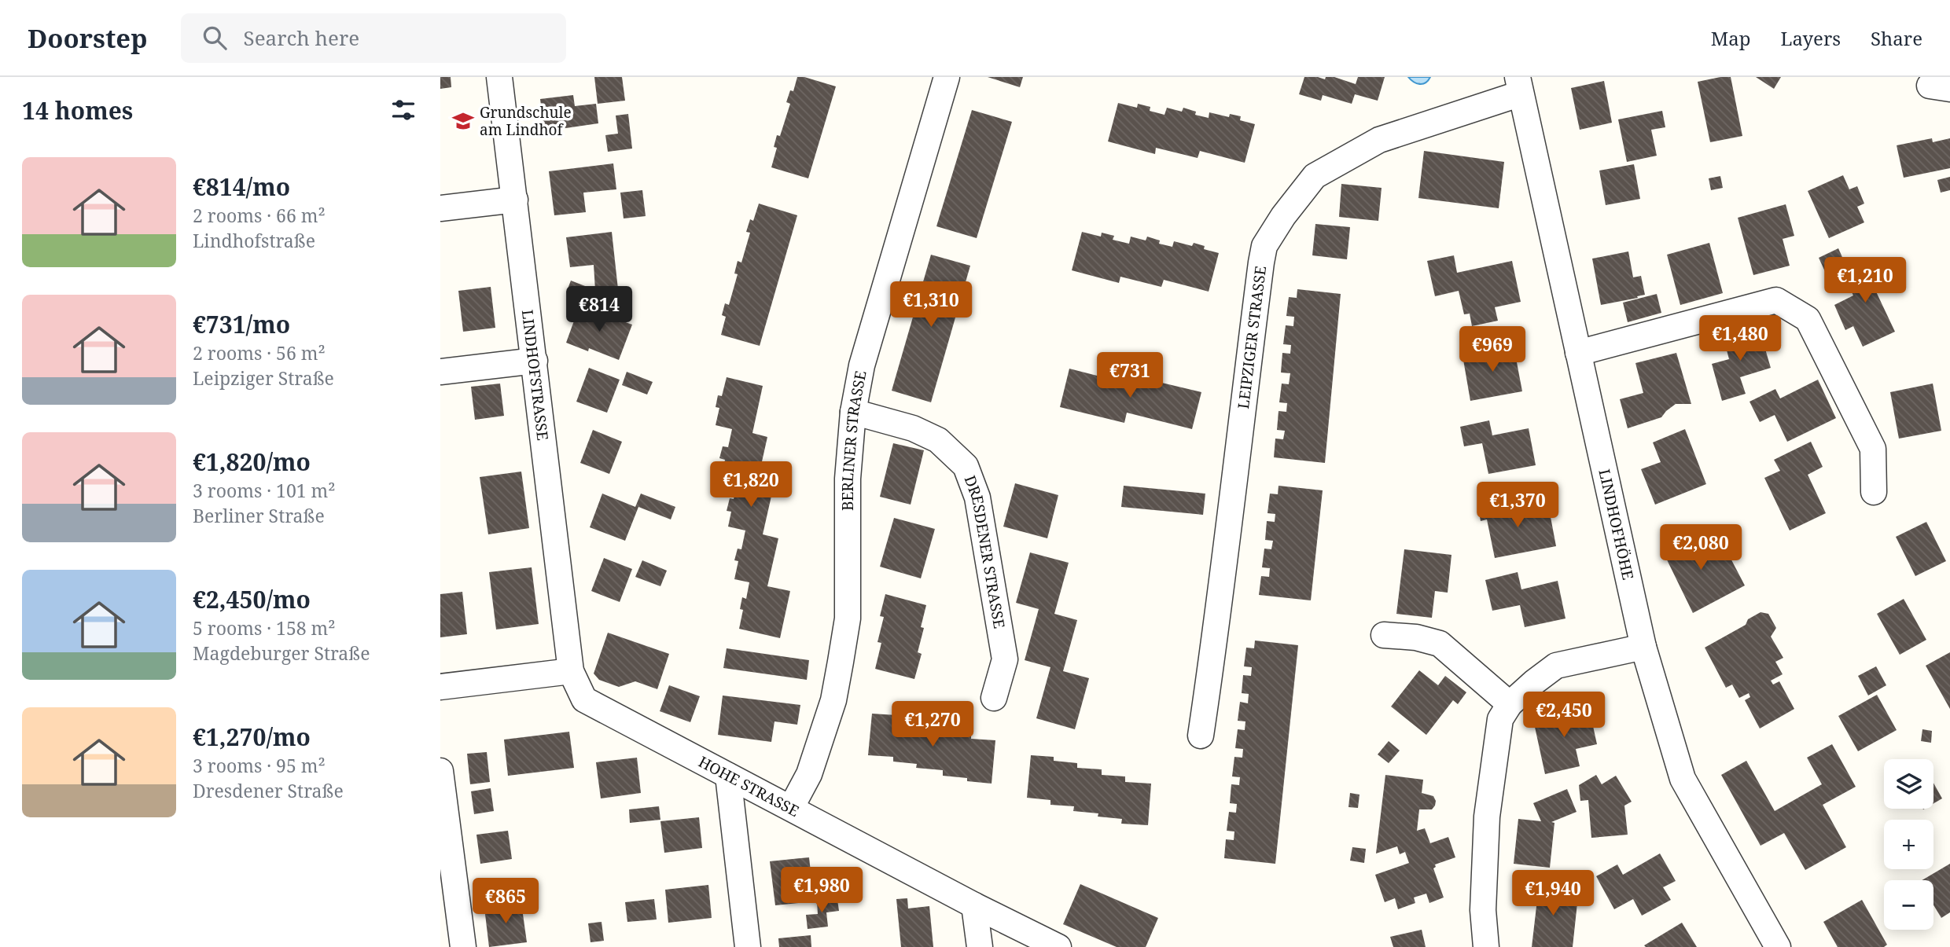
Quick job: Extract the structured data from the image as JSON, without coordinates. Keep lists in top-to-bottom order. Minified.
{"streets":{"street":["LEIPZIGER STRASSE","LINDHOFSTRASSE","BERLINER STRASSE","LINDHOFHÖHE","DRESDENER STRASSE","HOHE STRASSE"]},"crossings":[["LEIPZIGER STRASSE","LINDHOFHÖHE"],["LINDHOFSTRASSE","HOHE STRASSE"],["BERLINER STRASSE","DRESDENER STRASSE"],["BERLINER STRASSE","HOHE STRASSE"]],"places":{"school or university":["Grundschule am Lindhof"]},"page":{"header":"Doorstep","search":"Search here","nav":["Map","Layers","Share"],"heading":"14 homes","list":[{"name":"€814/mo","note":"2 rooms · 66 m² · Lindhofstraße"},{"name":"€731/mo","note":"2 rooms · 56 m² · Leipziger Straße"},{"name":"€1,820/mo","note":"3 rooms · 101 m² · Berliner Straße"},{"name":"€2,450/mo","note":"5 rooms · 158 m² · Magdeburger Straße"},{"name":"€1,270/mo","note":"3 rooms · 95 m² · Dresdener Straße"}],"price":["€1,210","€1,310","€814","€1,480","€969","€731","€1,820","€1,370","€2,080","€2,450","€1,270","€1,980","€1,940","€865"],"map_buttons":["+","−"]}}
